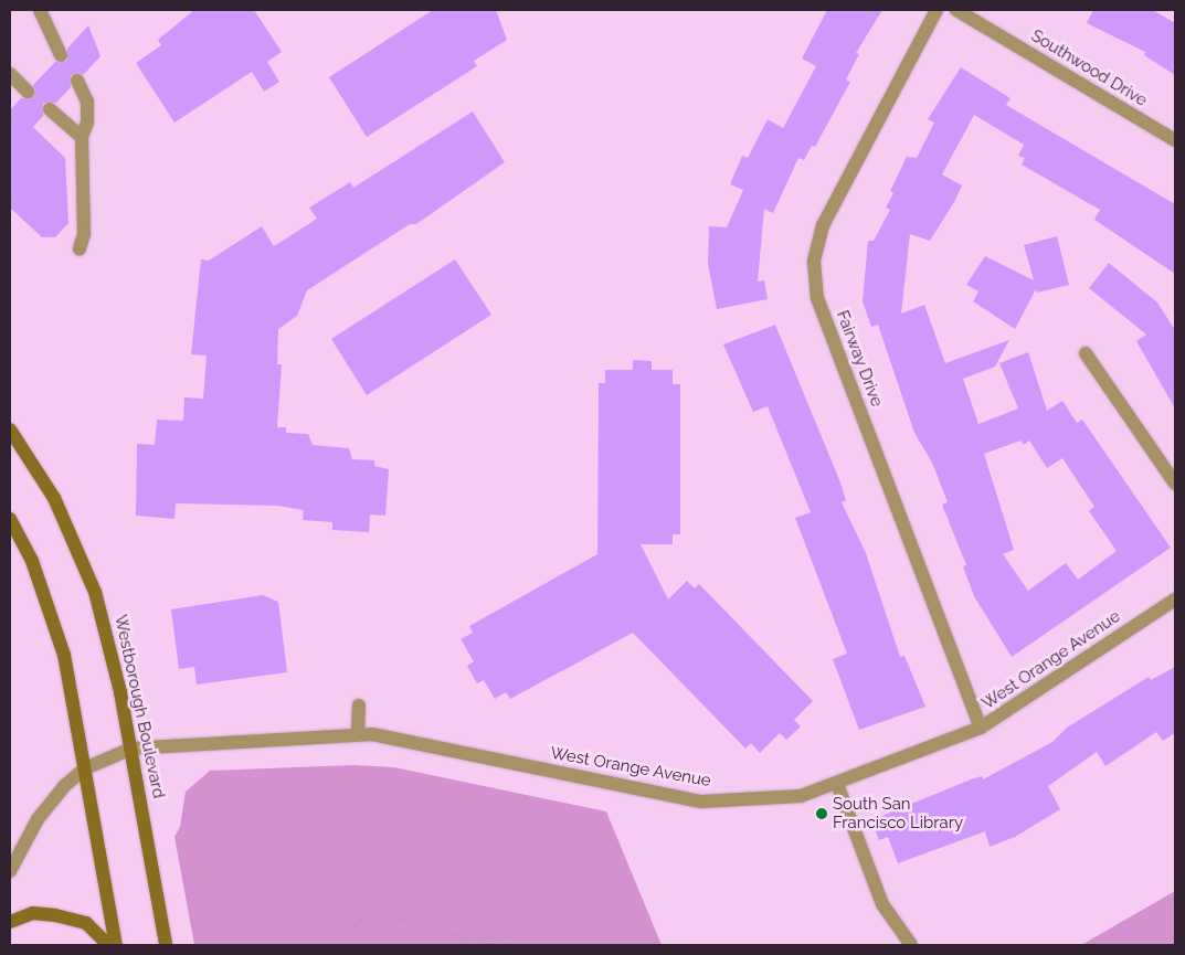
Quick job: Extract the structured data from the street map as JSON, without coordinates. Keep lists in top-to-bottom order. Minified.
{"streets":{"main road":["Westborough Boulevard"],"street":["Southwood Drive","Fairway Drive","West Orange Avenue"]},"crossings":[["Fairway Drive","West Orange Avenue"],["West Orange Avenue","Westborough Boulevard"]],"places":["South San Francisco Library"]}
